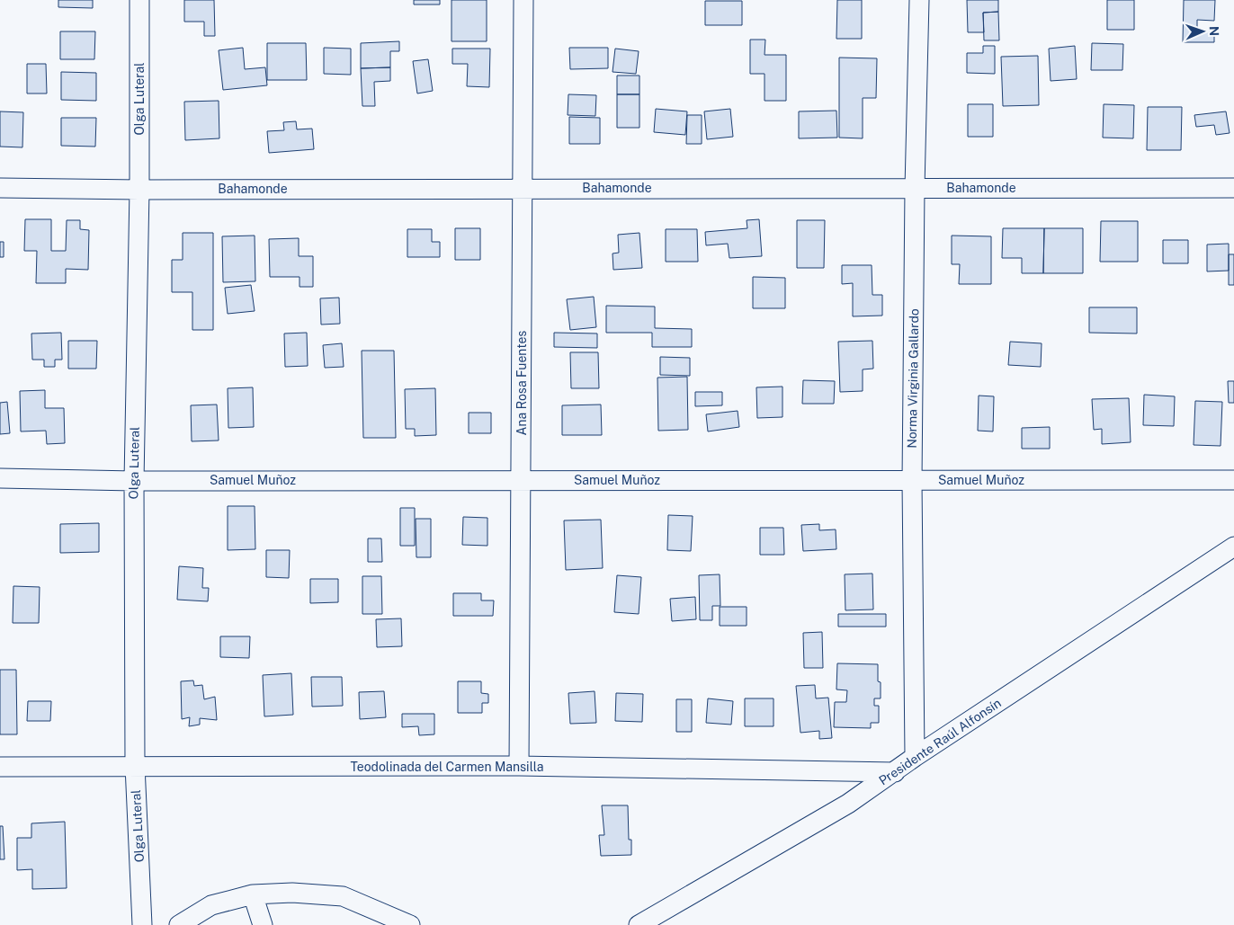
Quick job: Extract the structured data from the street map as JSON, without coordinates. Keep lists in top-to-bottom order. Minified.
{"streets":{"street":["Olga Luteral","Bahamonde","Norma Virginia Gallardo","Ana Rosa Fuentes","Samuel Muñoz","Presidente Raúl Alfonsín","Teodolinada del Carmen Mansilla"]},"crossings":[["Olga Luteral","Bahamonde"],["Olga Luteral","Samuel Muñoz"],["Olga Luteral","Teodolinada del Carmen Mansilla"],["Bahamonde","Norma Virginia Gallardo"],["Bahamonde","Ana Rosa Fuentes"],["Norma Virginia Gallardo","Samuel Muñoz"],["Norma Virginia Gallardo","Presidente Raúl Alfonsín"],["Ana Rosa Fuentes","Samuel Muñoz"],["Ana Rosa Fuentes","Teodolinada del Carmen Mansilla"],["Presidente Raúl Alfonsín","Teodolinada del Carmen Mansilla"]],"north":"right"}
